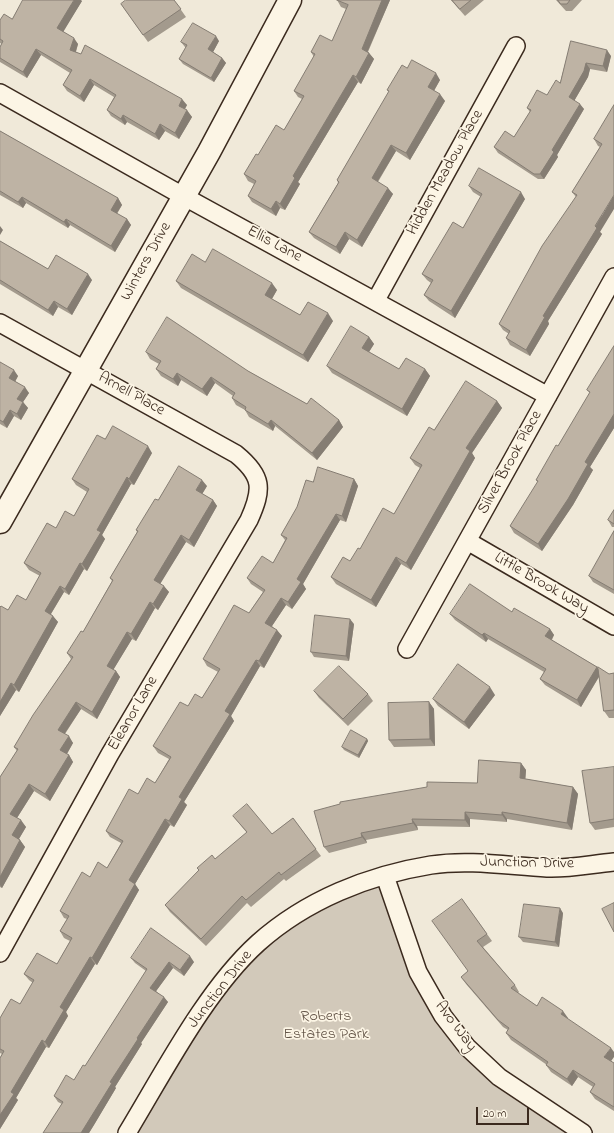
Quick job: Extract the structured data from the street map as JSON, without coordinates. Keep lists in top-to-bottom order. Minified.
{"streets":{"street":["Hidden Meadow Place","Ellis Lane","Winters Drive","Arnell Place","Silver Brook Place","Little Brook Way","Eleanor Lane","Junction Drive","Avo Way"]},"crossings":[["Hidden Meadow Place","Ellis Lane"],["Ellis Lane","Winters Drive"],["Ellis Lane","Silver Brook Place"],["Winters Drive","Arnell Place"],["Arnell Place","Eleanor Lane"],["Silver Brook Place","Little Brook Way"],["Junction Drive","Avo Way"]],"parks":["Roberts Estates Park"],"scale_bar":"20 m"}
